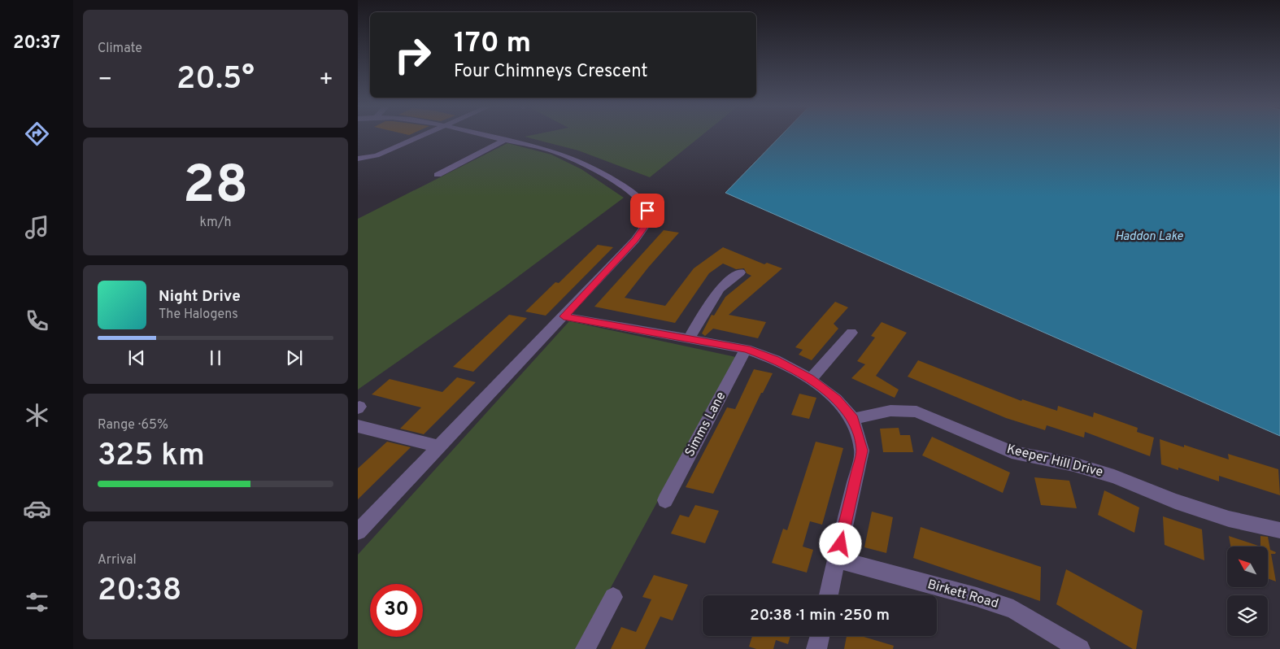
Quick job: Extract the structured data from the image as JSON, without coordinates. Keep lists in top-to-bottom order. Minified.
{"streets":{"street":["Simms Lane","Keeper Hill Drive","Birkett Road"]},"water":["Haddon Lake"],"north":"top left","page":{"tabs":"20:37","tile":["Climate",["28","km/h"],["Range · 65%","325 km"],["Arrival","20:38"]],"turn":["170 m","Four Chimneys Crescent"],"heat":["−","20.5°","+"],"song":["Night Drive","The Halogens"],"limit":"30","trip":"20:38 · 1 min · 250 m"}}
